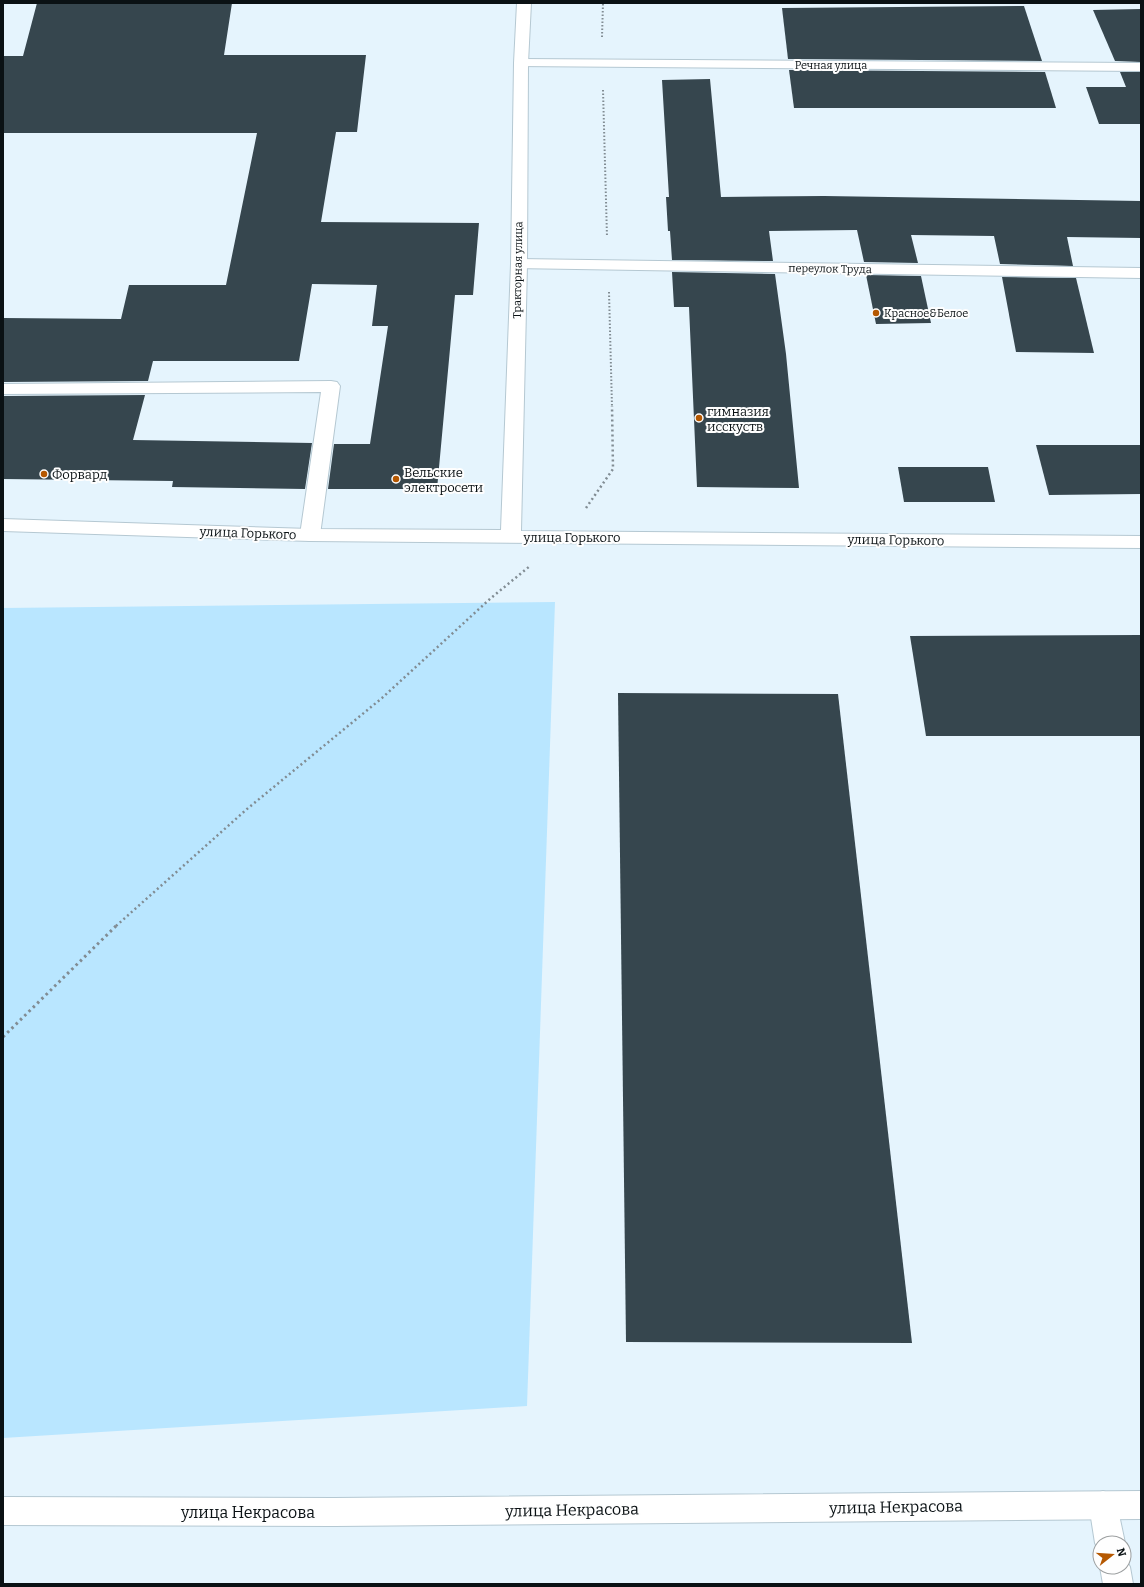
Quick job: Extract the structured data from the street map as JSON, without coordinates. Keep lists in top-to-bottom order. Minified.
{"streets":{"street":["Речная улица","переулок Труда","Тракторная улица","улица Горького","улица Некрасова"]},"crossings":[["Речная улица","Тракторная улица"],["переулок Труда","Тракторная улица"],["Тракторная улица","улица Горького"]],"places":["Красное&Белое","гимназия исскуств","Форвард","Вельские электросети"],"north":"right"}
